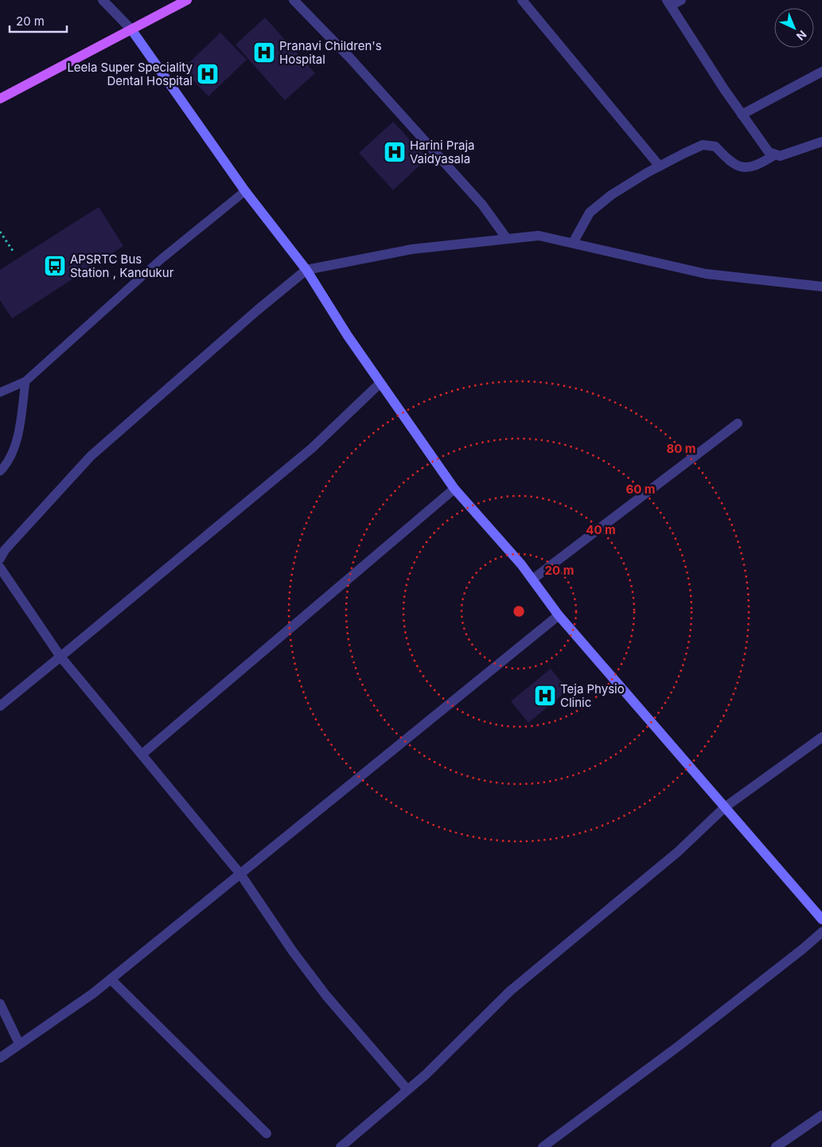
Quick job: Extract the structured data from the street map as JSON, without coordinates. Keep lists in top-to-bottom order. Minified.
{"places":{"hospital":["Pranavi Children's Hospital","Leela Super Speciality Dental Hospital","Harini Praja Vaidyasala","Teja Physio Clinic"],"bus stop":["APSRTC Bus Station , Kandukur"]},"scale_bar":"20 m","north":"bottom right","rings":["80 m","60 m","40 m","20 m"]}
